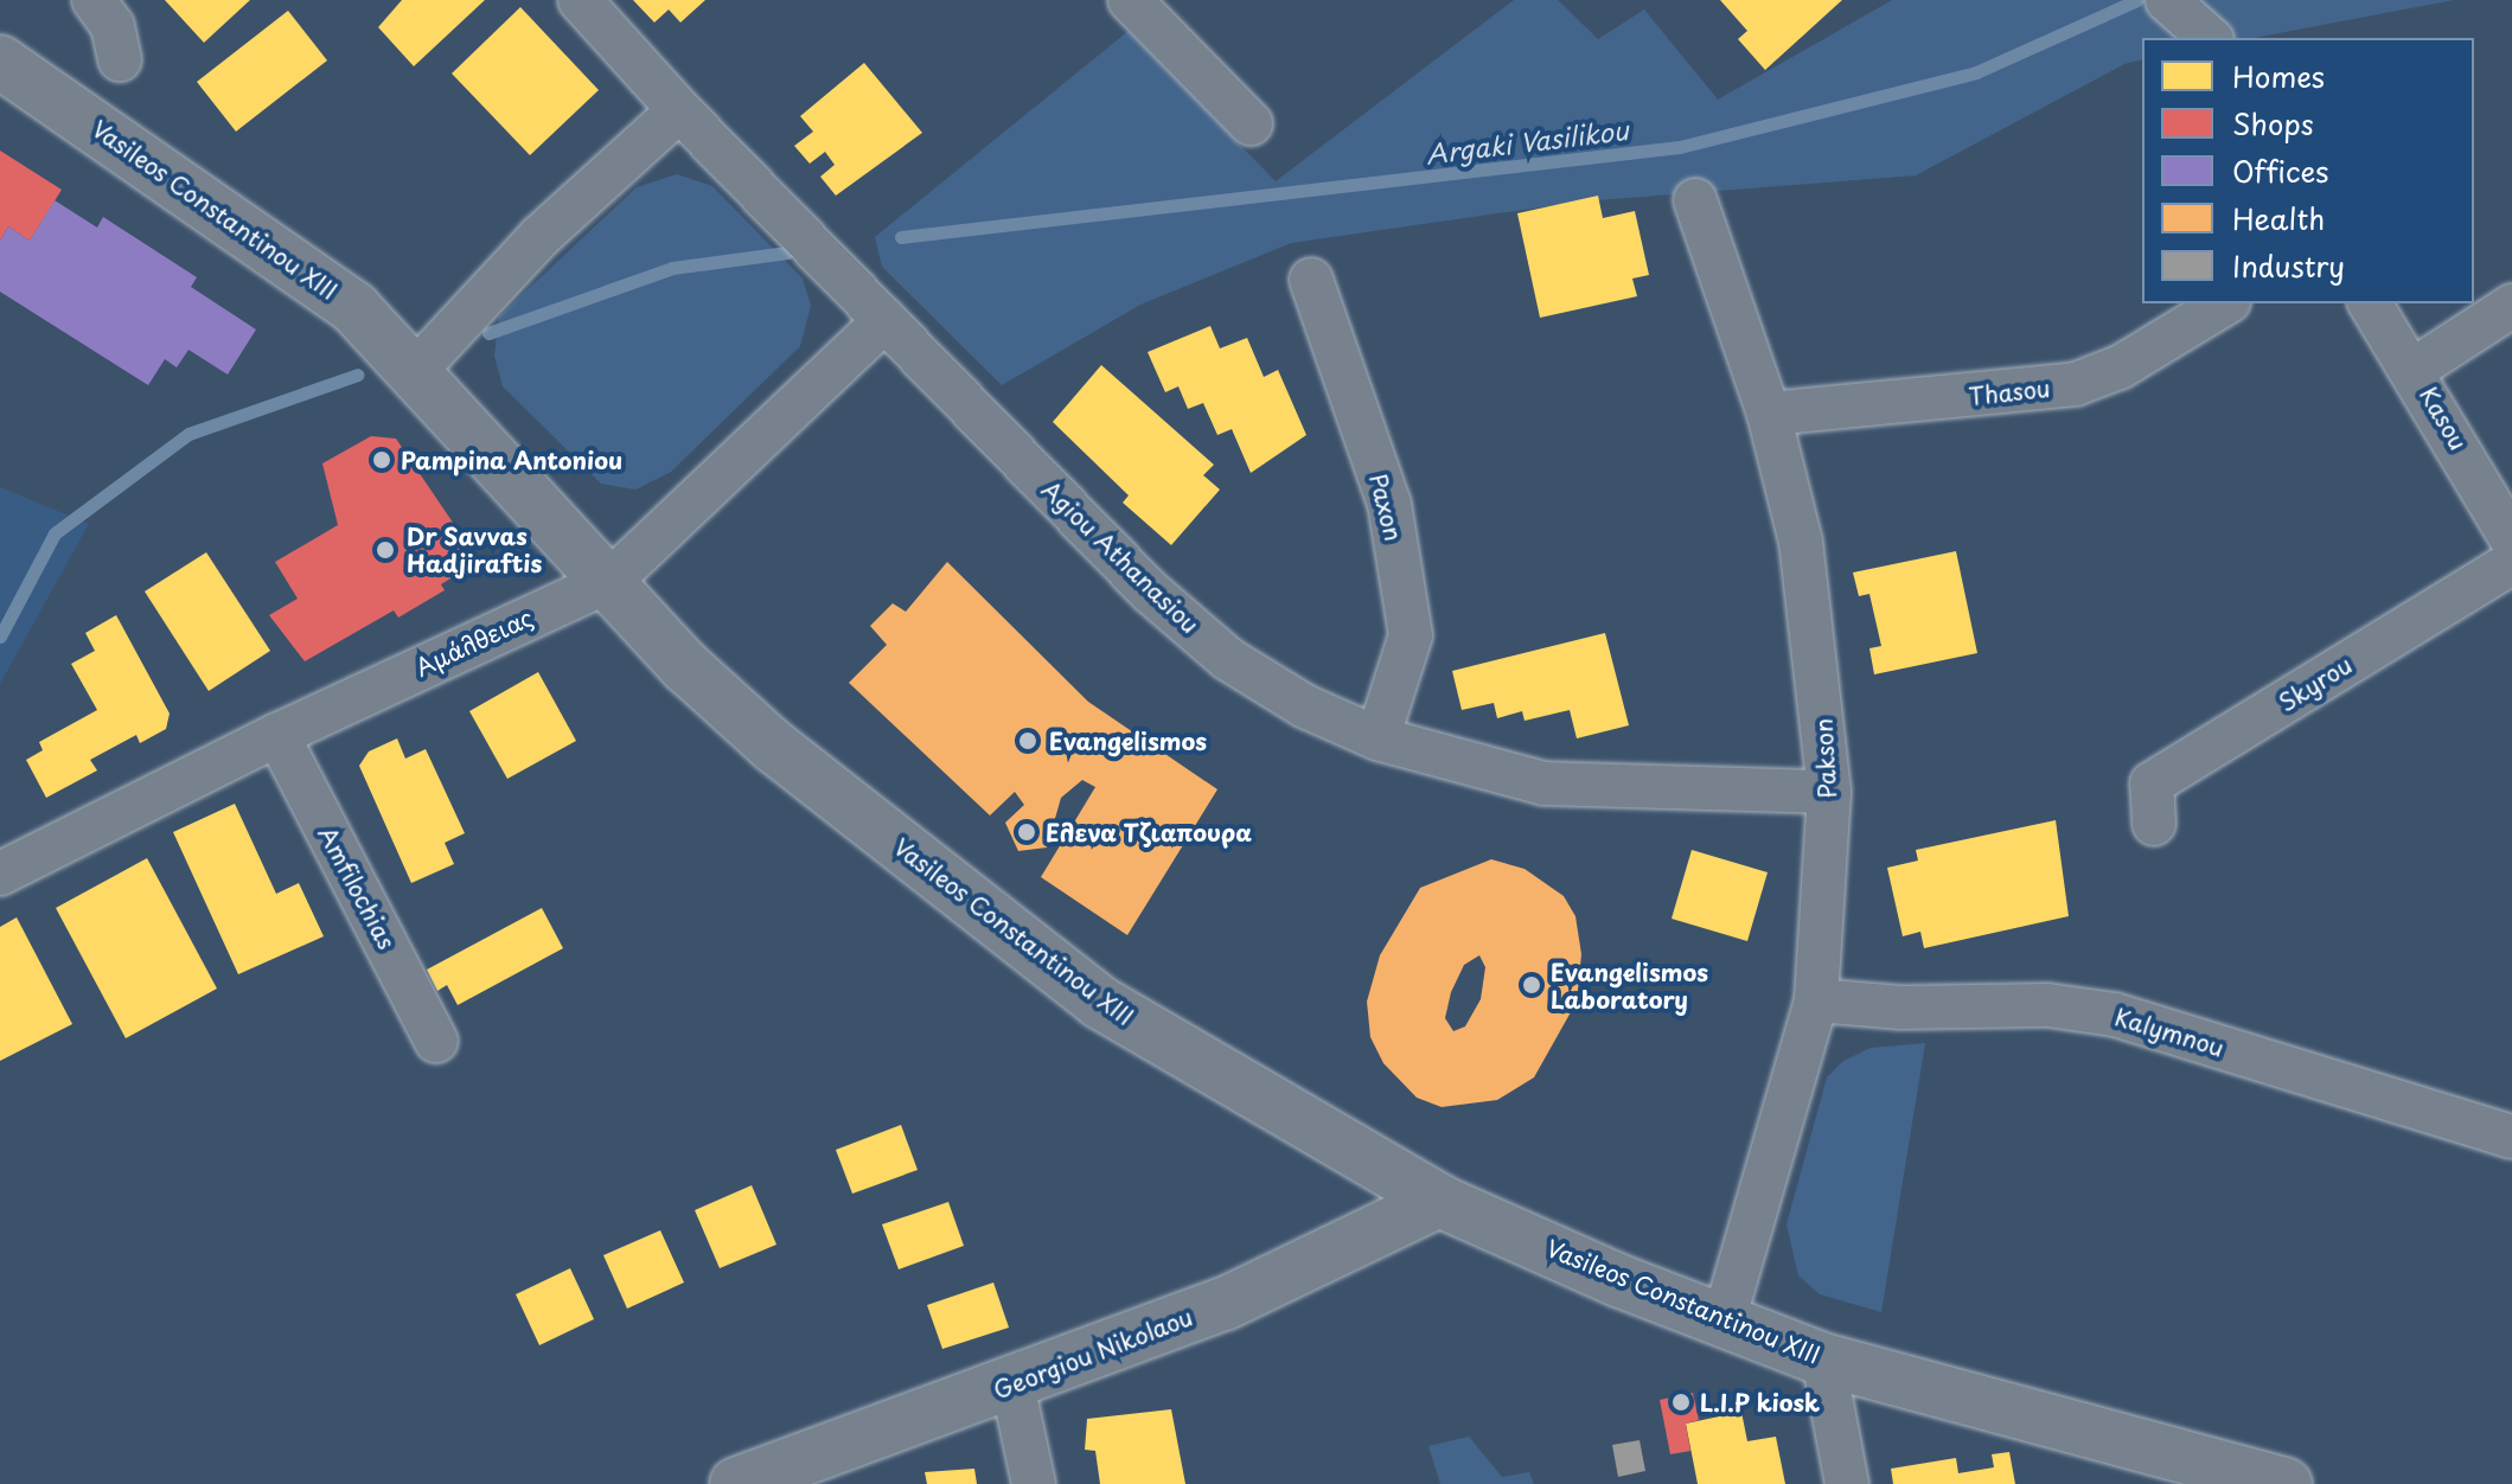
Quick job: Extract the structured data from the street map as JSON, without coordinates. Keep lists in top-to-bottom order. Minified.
{"streets":{"street":["Vasileos Constantinou XIII","Thasou","Kasou","Paxon","Agiou Athanasiou","Αμάλθειας","Skyrou","Pakson","Amfilochias","Kalymnou","Georgiou Nikolaou"]},"crossings":[["Vasileos Constantinou XIII","Αμάλθειας"],["Vasileos Constantinou XIII","Pakson"],["Vasileos Constantinou XIII","Georgiou Nikolaou"],["Thasou","Pakson"],["Paxon","Agiou Athanasiou"],["Agiou Athanasiou","Αμάλθειας"],["Agiou Athanasiou","Pakson"],["Αμάλθειας","Amfilochias"],["Pakson","Kalymnou"]],"water":["Argaki Vasilikou"],"places":["Pampina Antoniou","Dr Savvas Hadjiraftis","Evangelismos","Ελενα Τζιαπουρα","Evangelismos Laboratory","L.I.P kiosk"],"legend":["Homes","Shops","Offices","Health","Industry"]}
